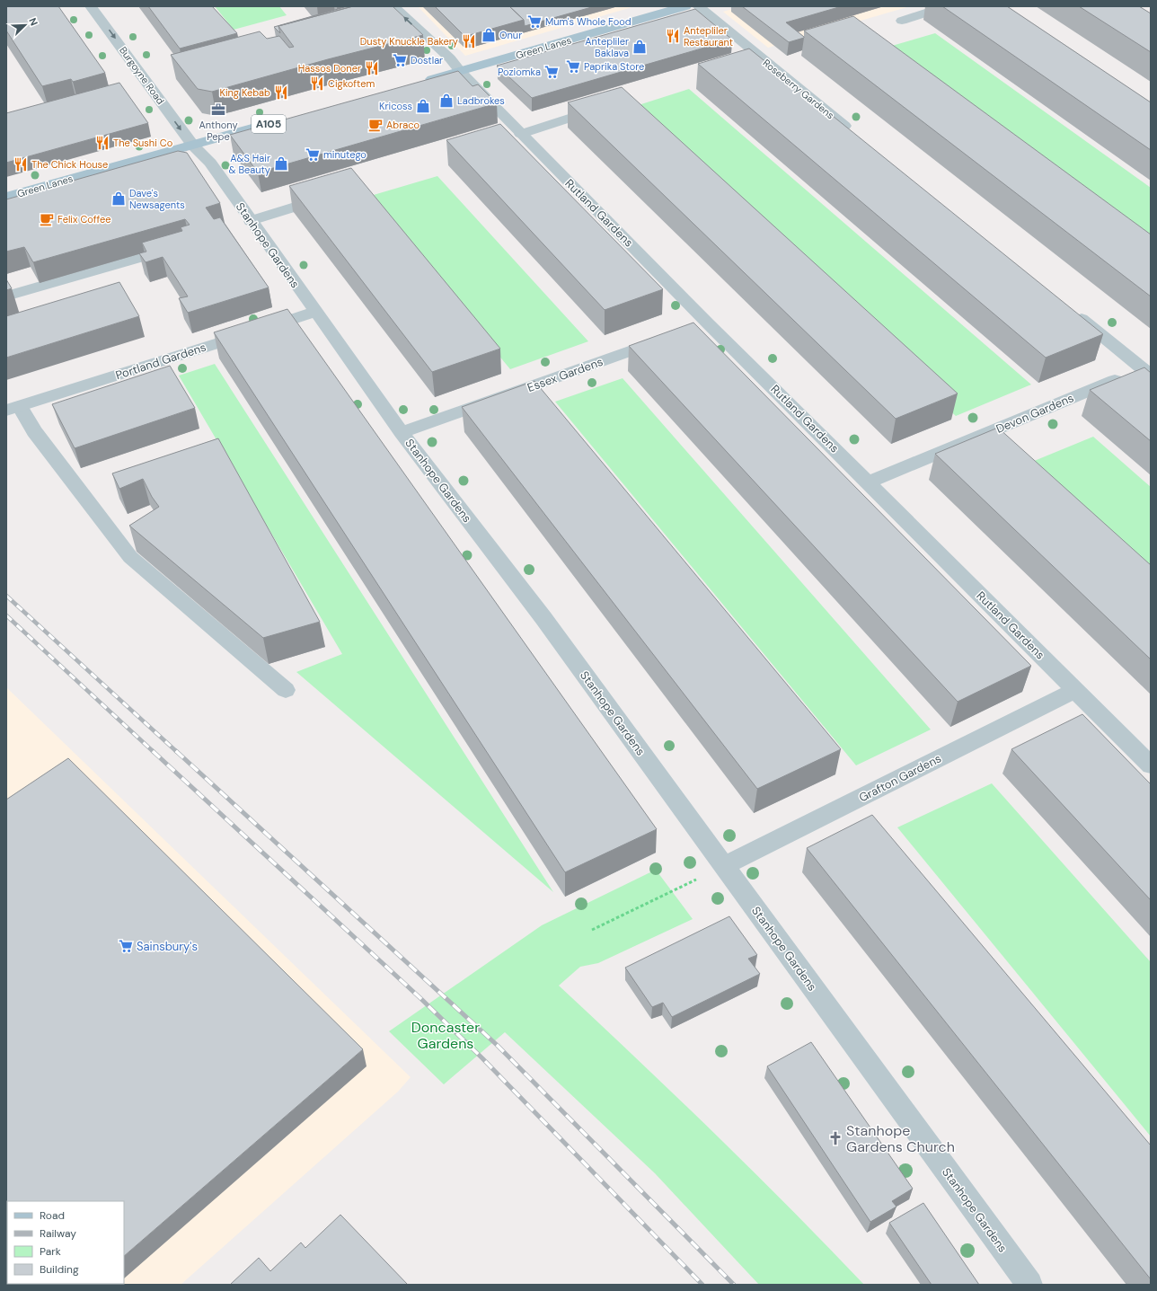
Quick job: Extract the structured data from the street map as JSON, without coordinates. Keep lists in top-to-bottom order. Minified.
{"streets":{"main road":["Green Lanes","A105"],"street":["Burgoyne Road","Roseberry Gardens","Rutland Gardens","Stanhope Gardens","Portland Gardens","Essex Gardens","Devon Gardens","Grafton Gardens"]},"crossings":[["Green Lanes","Burgoyne Road"],["Green Lanes","Rutland Gardens"],["Green Lanes","Stanhope Gardens"],["Burgoyne Road","Stanhope Gardens"],["Rutland Gardens","Devon Gardens"],["Rutland Gardens","Grafton Gardens"],["Stanhope Gardens","Portland Gardens"],["Stanhope Gardens","Essex Gardens"],["Stanhope Gardens","Grafton Gardens"]],"one_way":["Burgoyne Road"],"parks":["Doncaster Gardens"],"places":{"supermarket":["Mum's Whole Food","Dostlar","Paprika Store","Poziomka","minutego","Sainsbury's"],"shop":["Onur","Antepliler Baklava","Ladbrokes","Kricoss","A&S Hair & Beauty","Dave's Newsagents"],"restaurant":["Antepliler Restaurant","Dusty Knuckle Bakery","Hassos Doner","Cigkoftem","King Kebab","The Sushi Co","The Chick House"],"office":["Anthony Pepe"],"cafe":["Abraco","Felix Coffee"],"church":["Stanhope Gardens Church"]},"legend":["Road","Railway","Park","Building"],"north":"top right"}
